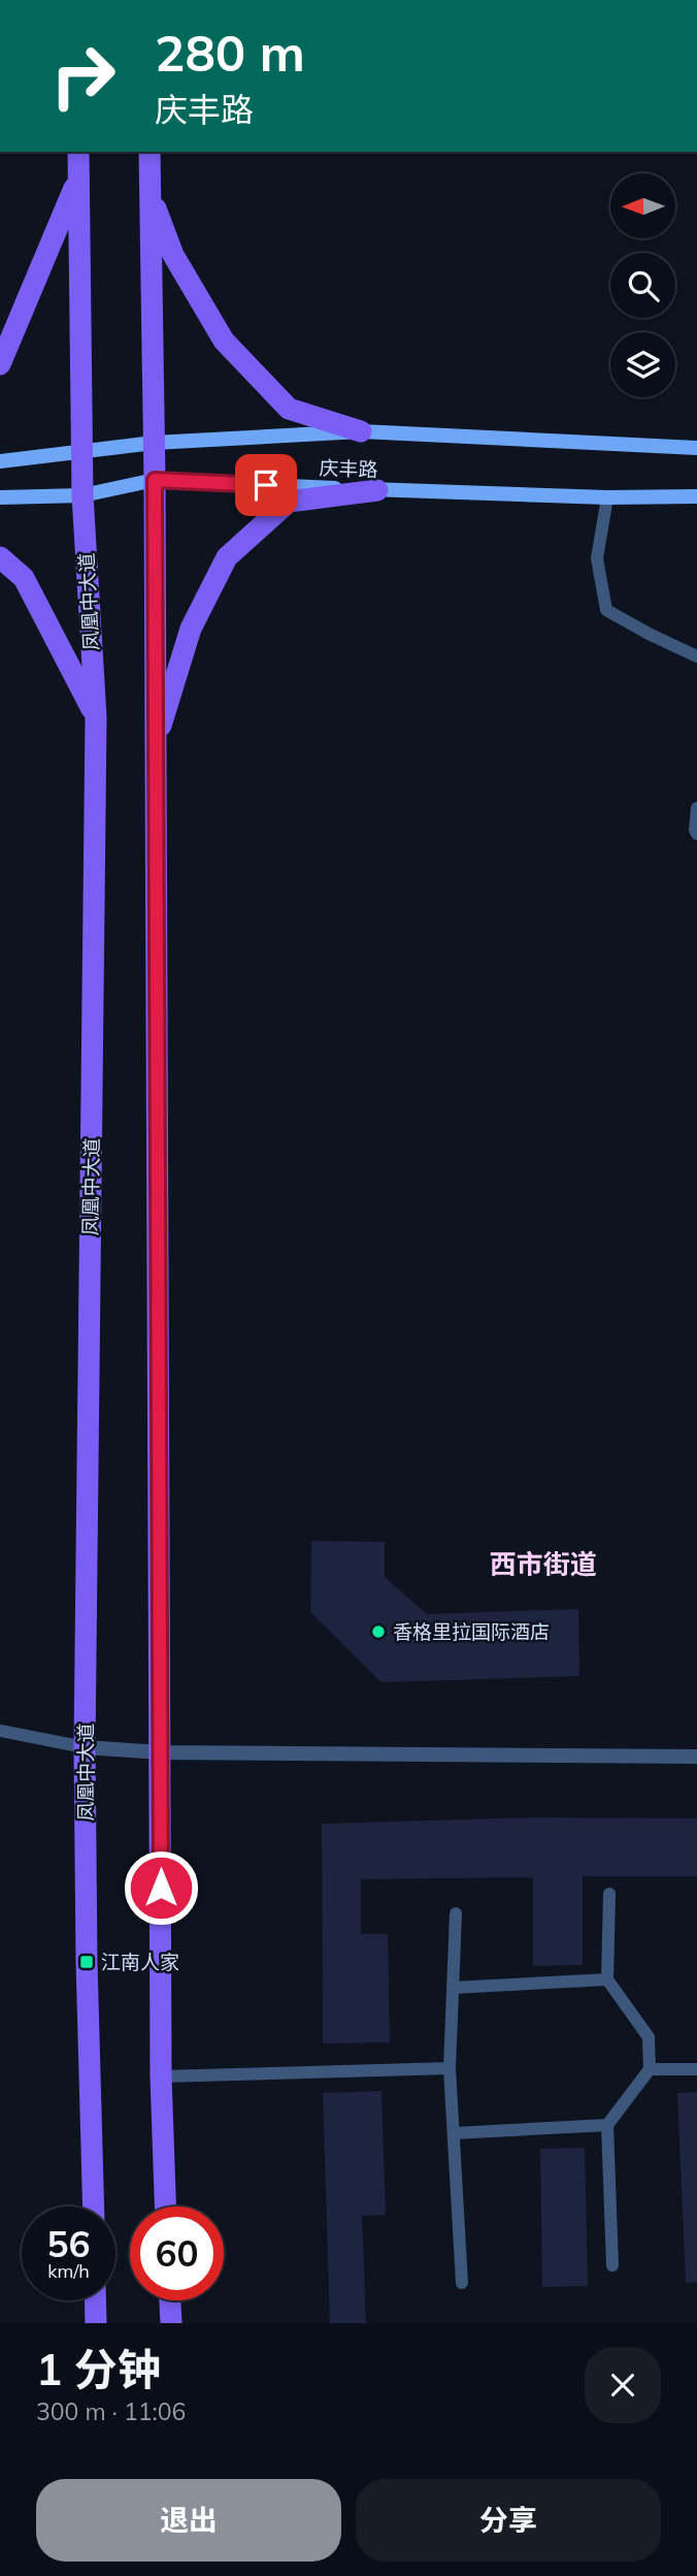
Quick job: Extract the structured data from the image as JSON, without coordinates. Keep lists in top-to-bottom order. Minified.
{"streets":{"main road":["庆丰路","凤凰中大道"]},"crossings":[["庆丰路","凤凰中大道"]],"districts":["西市街道"],"places":{"other":["香格里拉国际酒店"],"transit":["江南人家"]},"north":"left","page":{"turn":["280 m","庆丰路"],"speed":"56 km/h","limit":"60","heading":["1 分钟","300 m · 11:06"],"buttons":["退出","分享"]}}
